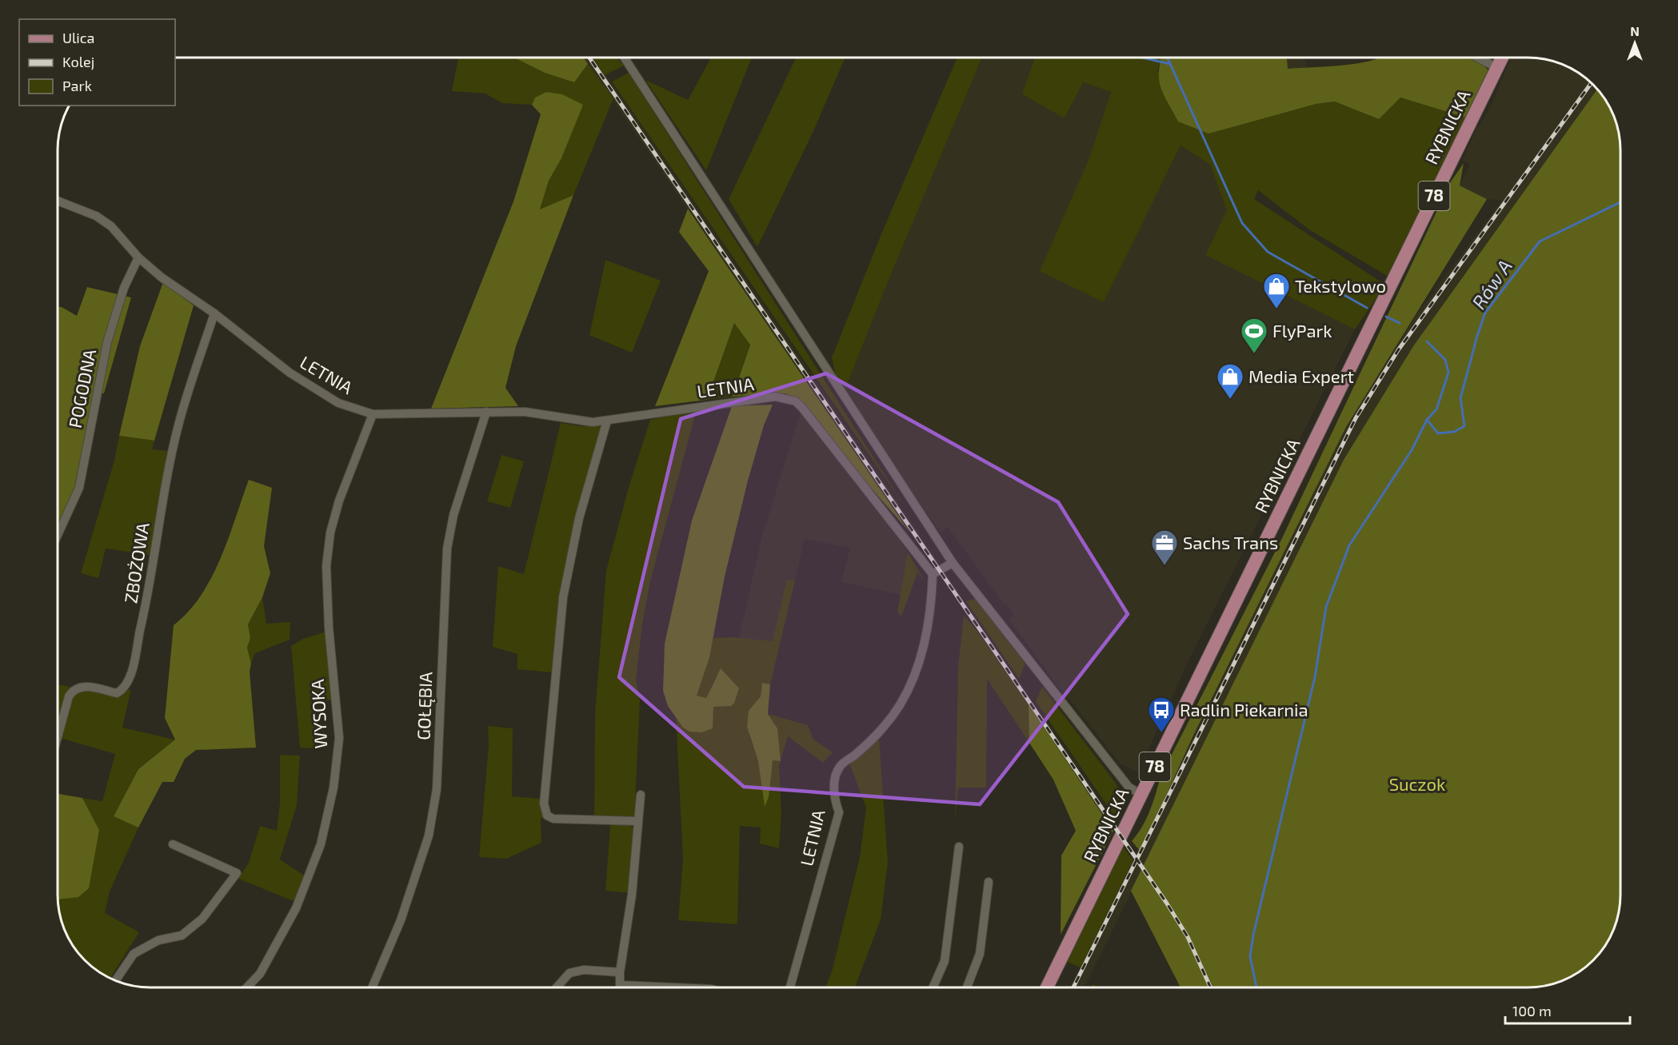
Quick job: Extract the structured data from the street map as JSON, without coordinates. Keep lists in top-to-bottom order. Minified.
{"streets":{"main road":["RYBNICKA","78"],"street":["LETNIA","POGODNA","ZBOŻOWA","GOŁĘBIA","WYSOKA"]},"crossings":[["LETNIA","POGODNA"],["LETNIA","ZBOŻOWA"],["LETNIA","GOŁĘBIA"],["LETNIA","WYSOKA"]],"water":["Rów A"],"parks":["Suczok"],"places":{"shop":["Tekstylowo","Media Expert"],"sports":["FlyPark"],"office":["Sachs Trans"],"bus stop":["Radlin Piekarnia"]},"legend":["Ulica","Kolej","Park"],"scale_bar":"100 m","north":"top"}
